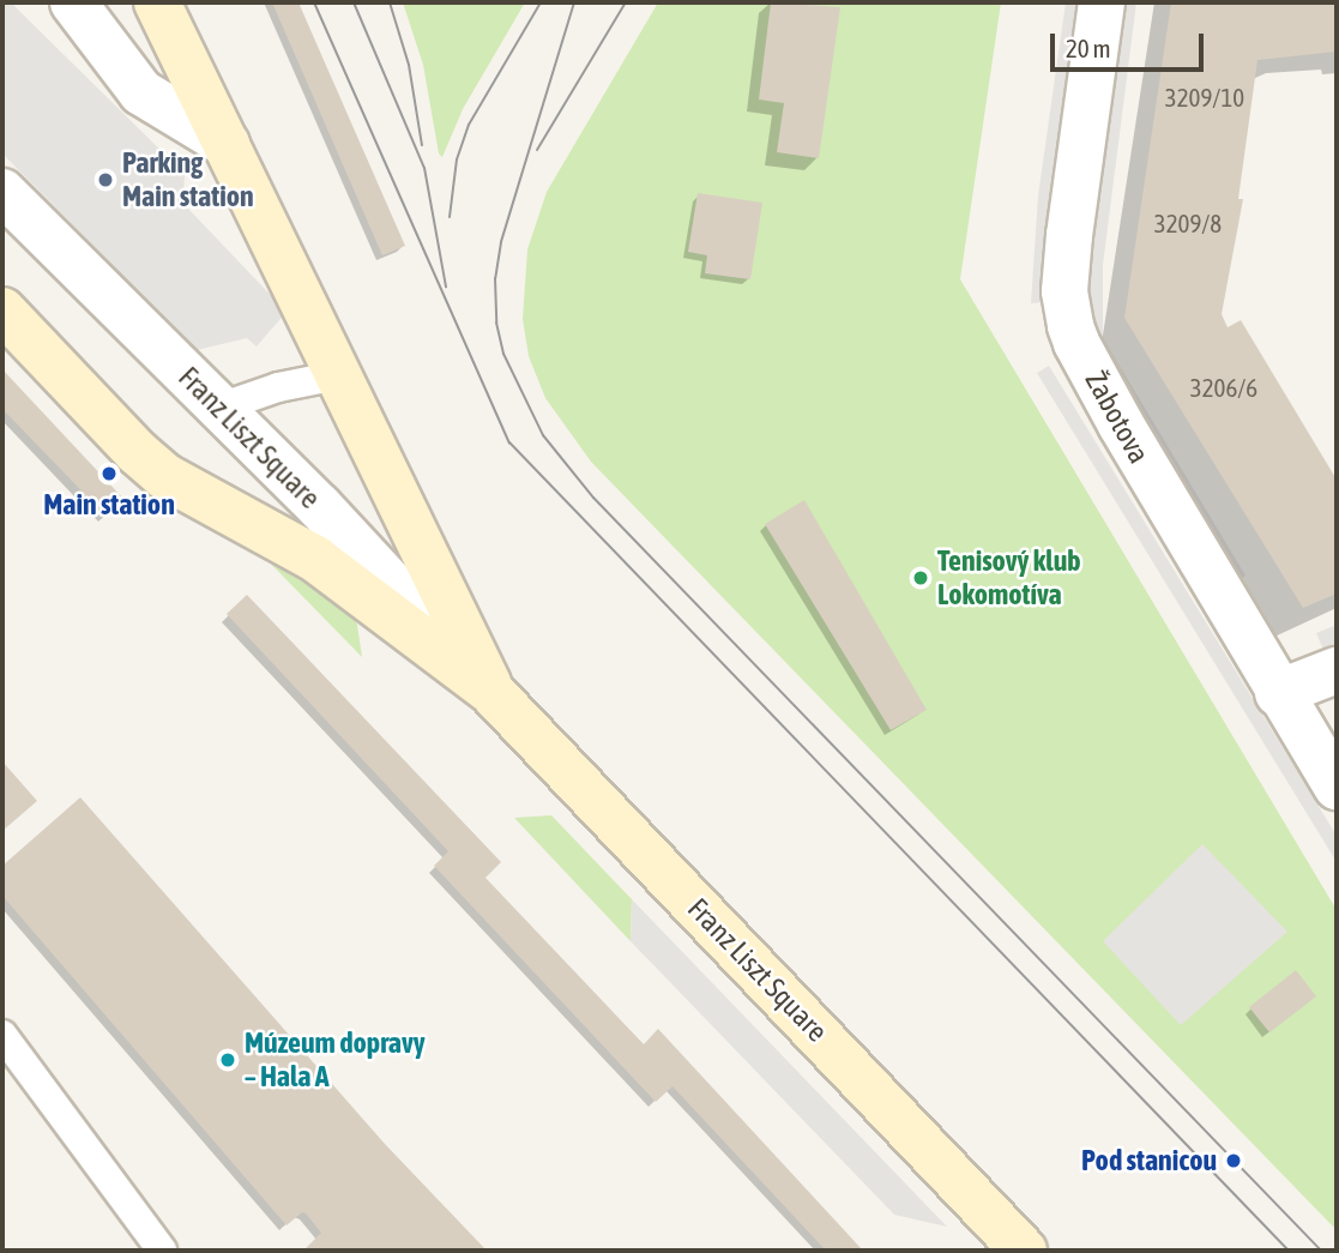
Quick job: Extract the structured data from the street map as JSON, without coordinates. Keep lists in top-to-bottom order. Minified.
{"streets":{"street":["Žabotova","Franz Liszt Square"]},"places":["Parking Main station","Main station","Tenisový klub Lokomotíva","Múzeum dopravy – Hala A","Pod stanicou"],"house_numbers":["3209/10","3209/8","3206/6"],"scale_bar":"20 m"}
